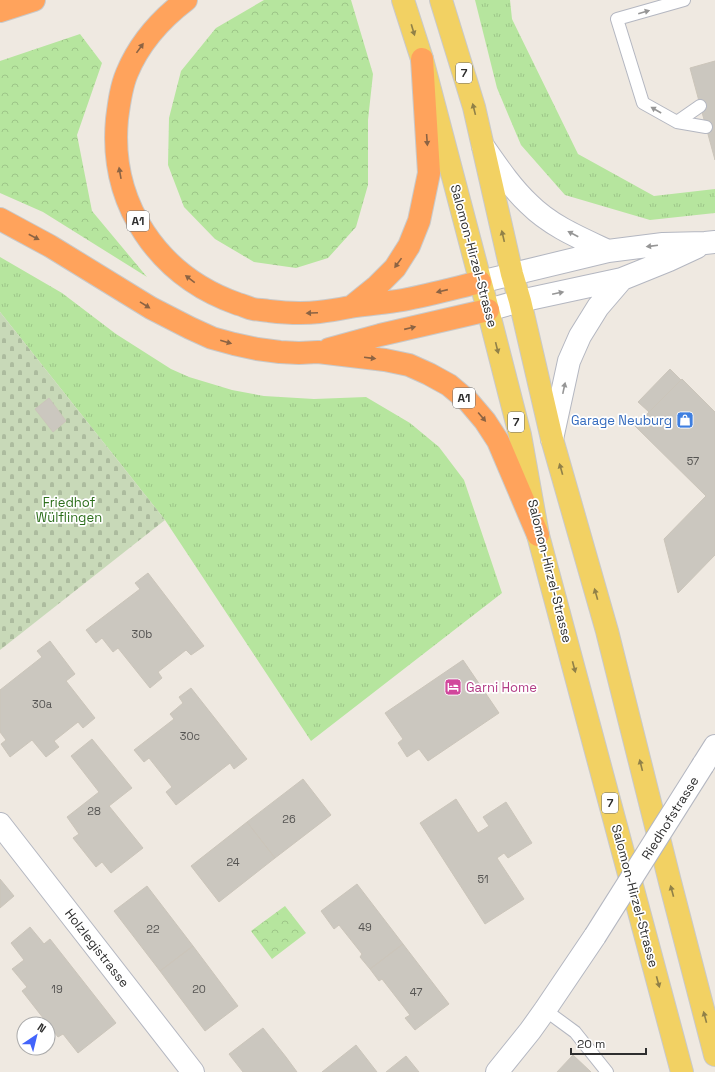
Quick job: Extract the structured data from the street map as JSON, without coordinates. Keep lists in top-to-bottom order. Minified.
{"streets":{"highway":["A1"],"main road":["7","Salomon-Hirzel-Strasse"],"street":["Riedhofstrasse","Holzlegistrasse"]},"crossings":[["A1","Salomon-Hirzel-Strasse"]],"parks":["Friedhof Wülflingen"],"places":{"shop":["Garage Neuburg"],"hotel":["Garni Home"]},"house_numbers":["57","30b","30a","30c","28","26","24","51","49","22","19","20","47"],"scale_bar":"20 m","north":"top right"}
